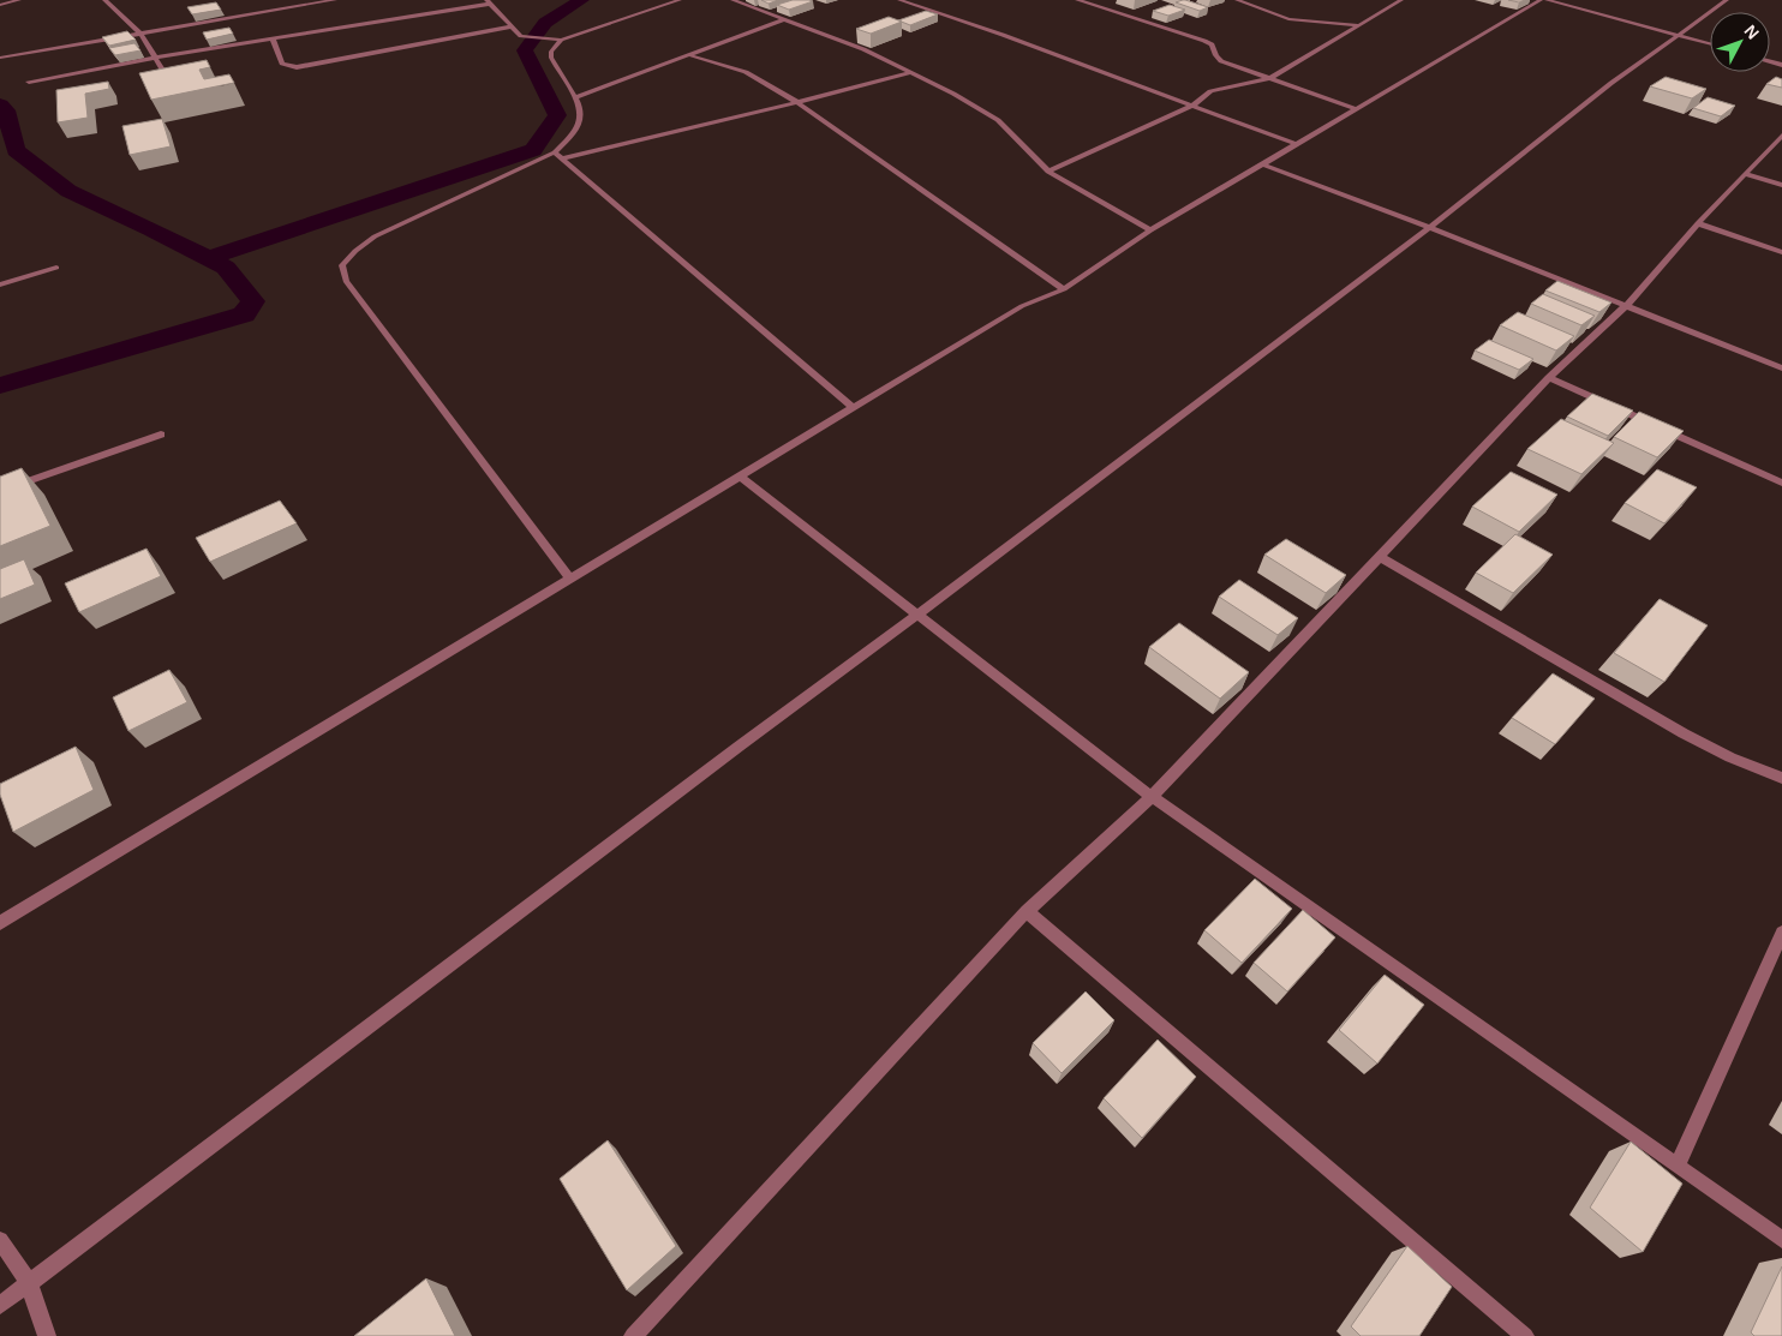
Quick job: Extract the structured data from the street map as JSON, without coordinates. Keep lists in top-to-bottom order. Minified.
{"north":"top right"}
